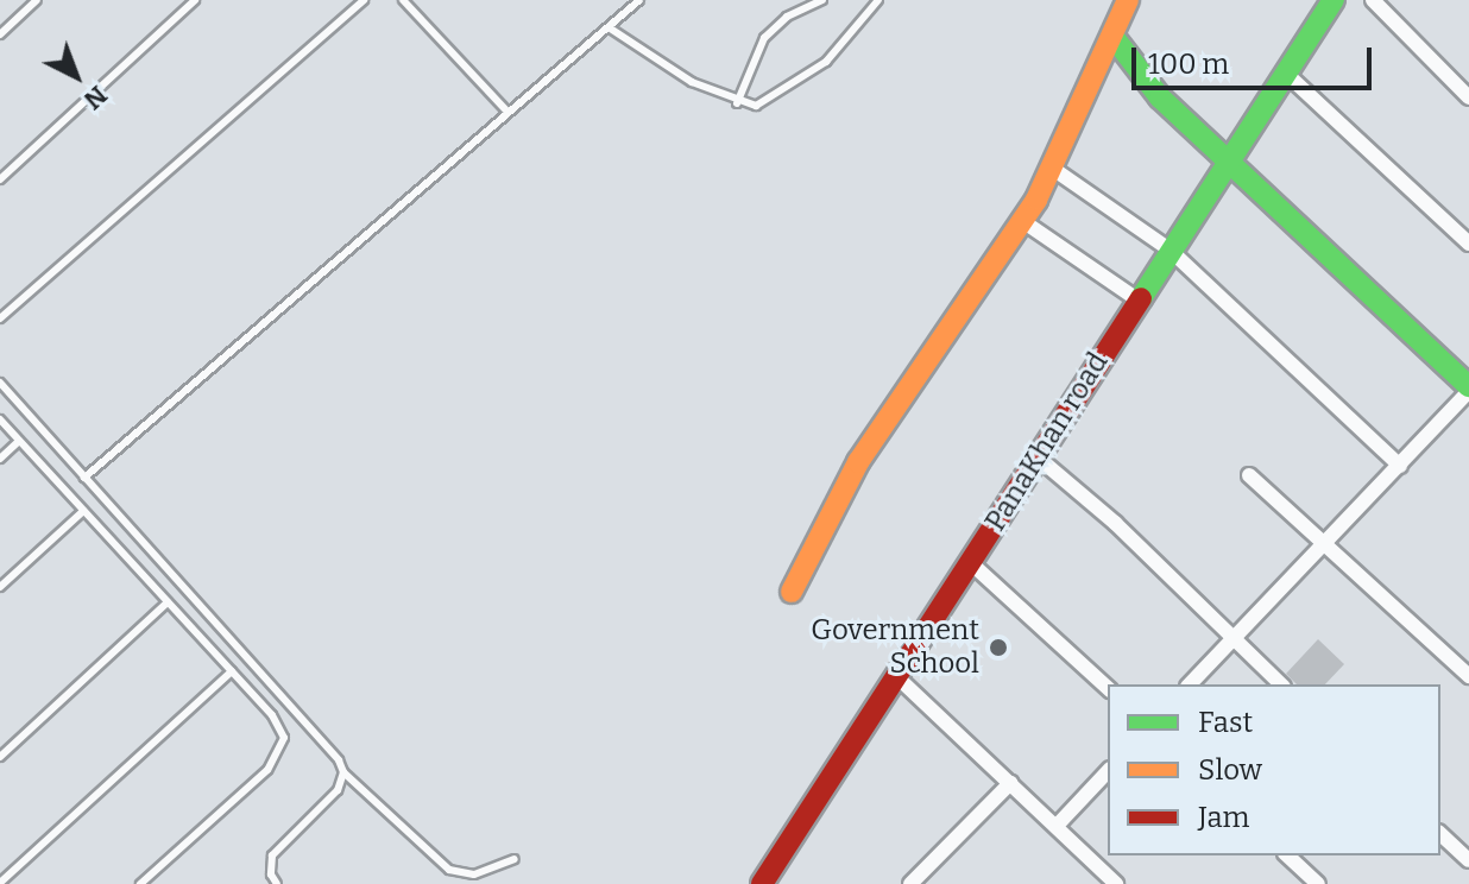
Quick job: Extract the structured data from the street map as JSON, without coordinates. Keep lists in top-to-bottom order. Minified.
{"streets":{"street":["PanaKhan road"]},"places":["Government School"],"legend":["Fast","Slow","Jam"],"scale_bar":"100 m","north":"bottom right"}
